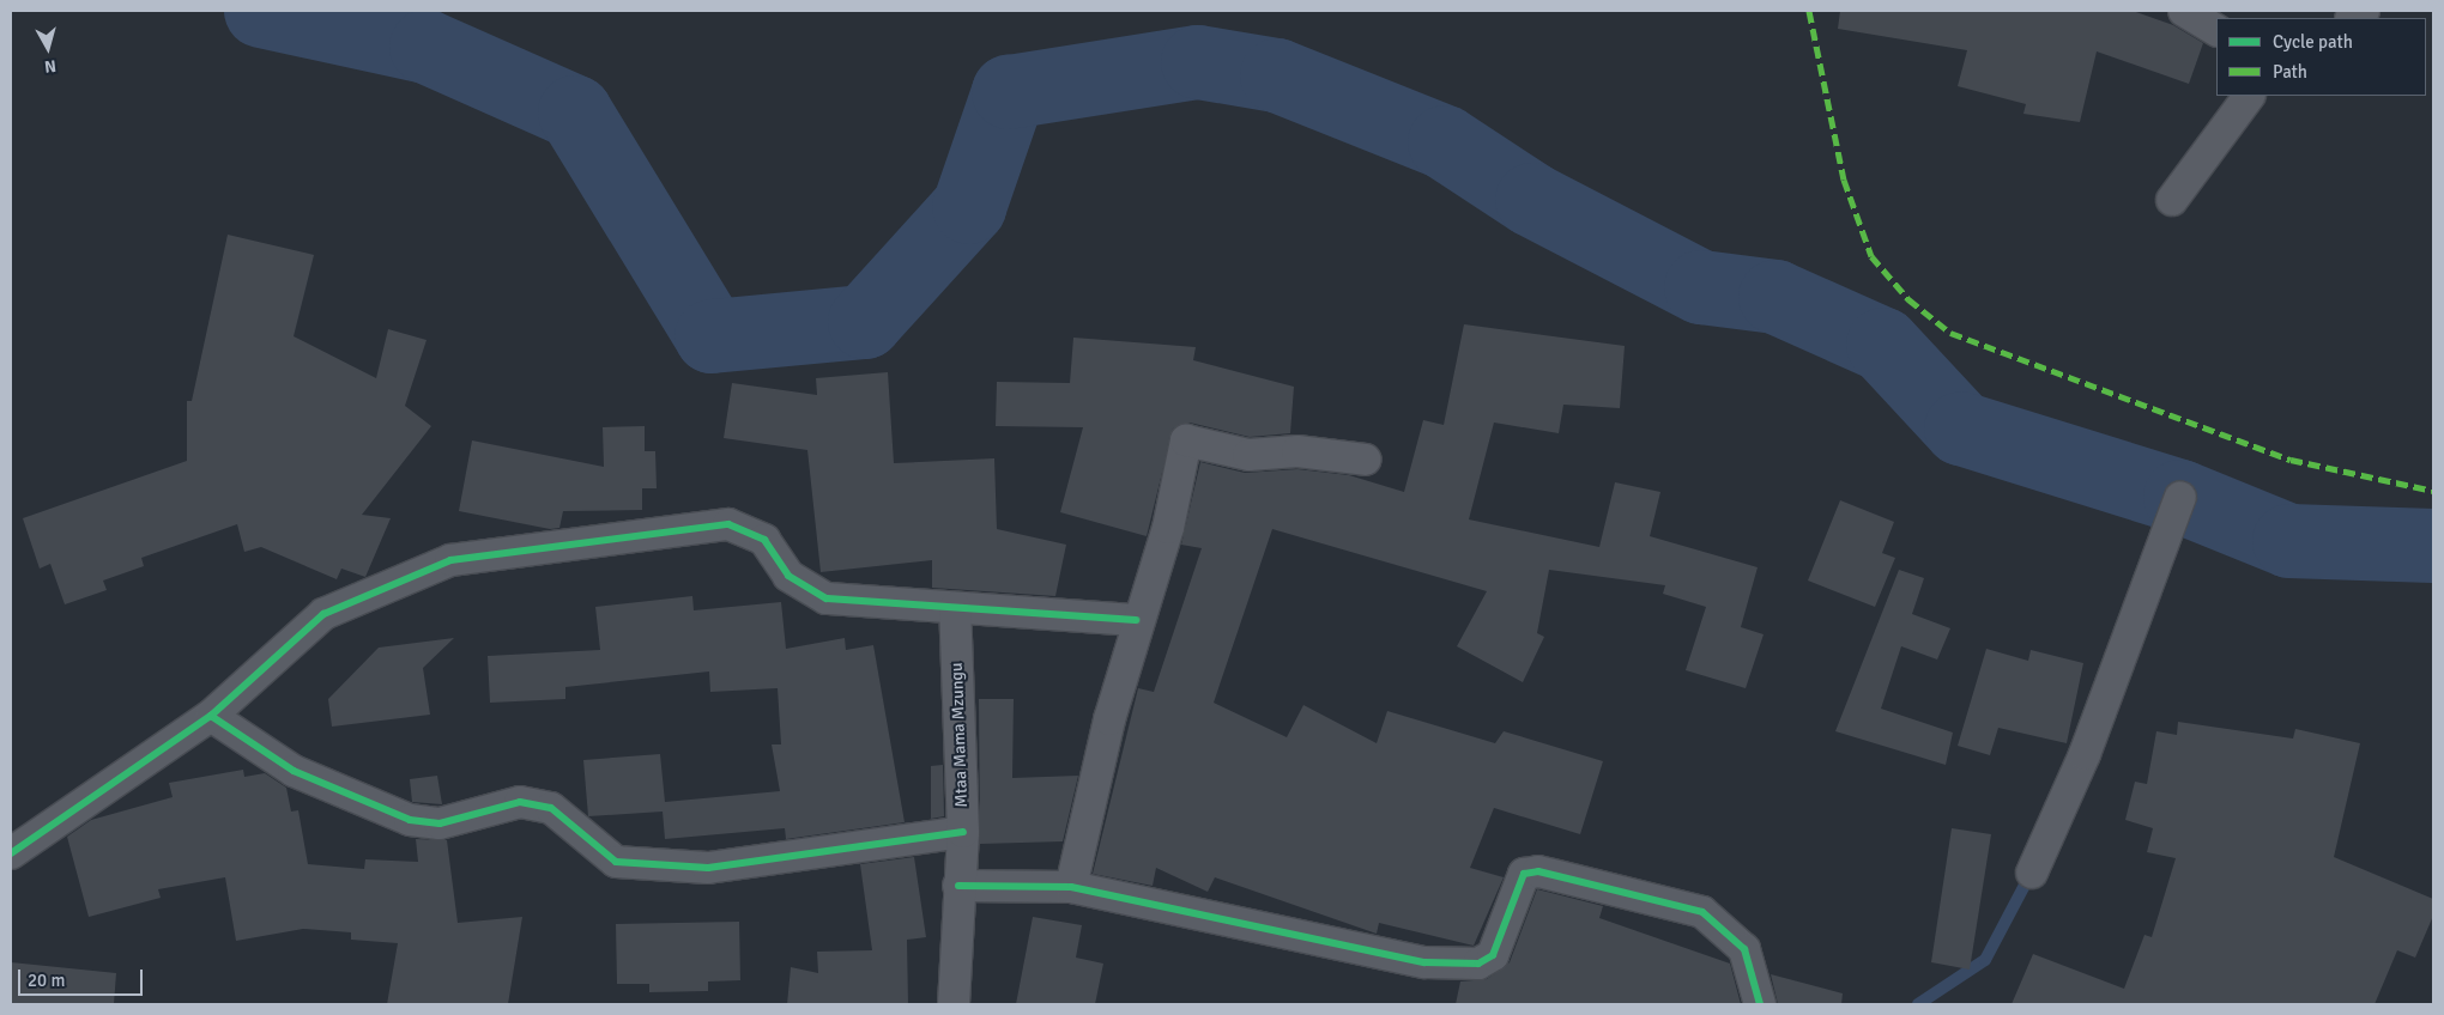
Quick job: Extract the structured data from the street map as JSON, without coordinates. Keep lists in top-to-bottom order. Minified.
{"streets":{"street":["Mtaa Mama Mzungu"]},"legend":["Cycle path","Path"],"scale_bar":"20 m","north":"bottom"}
